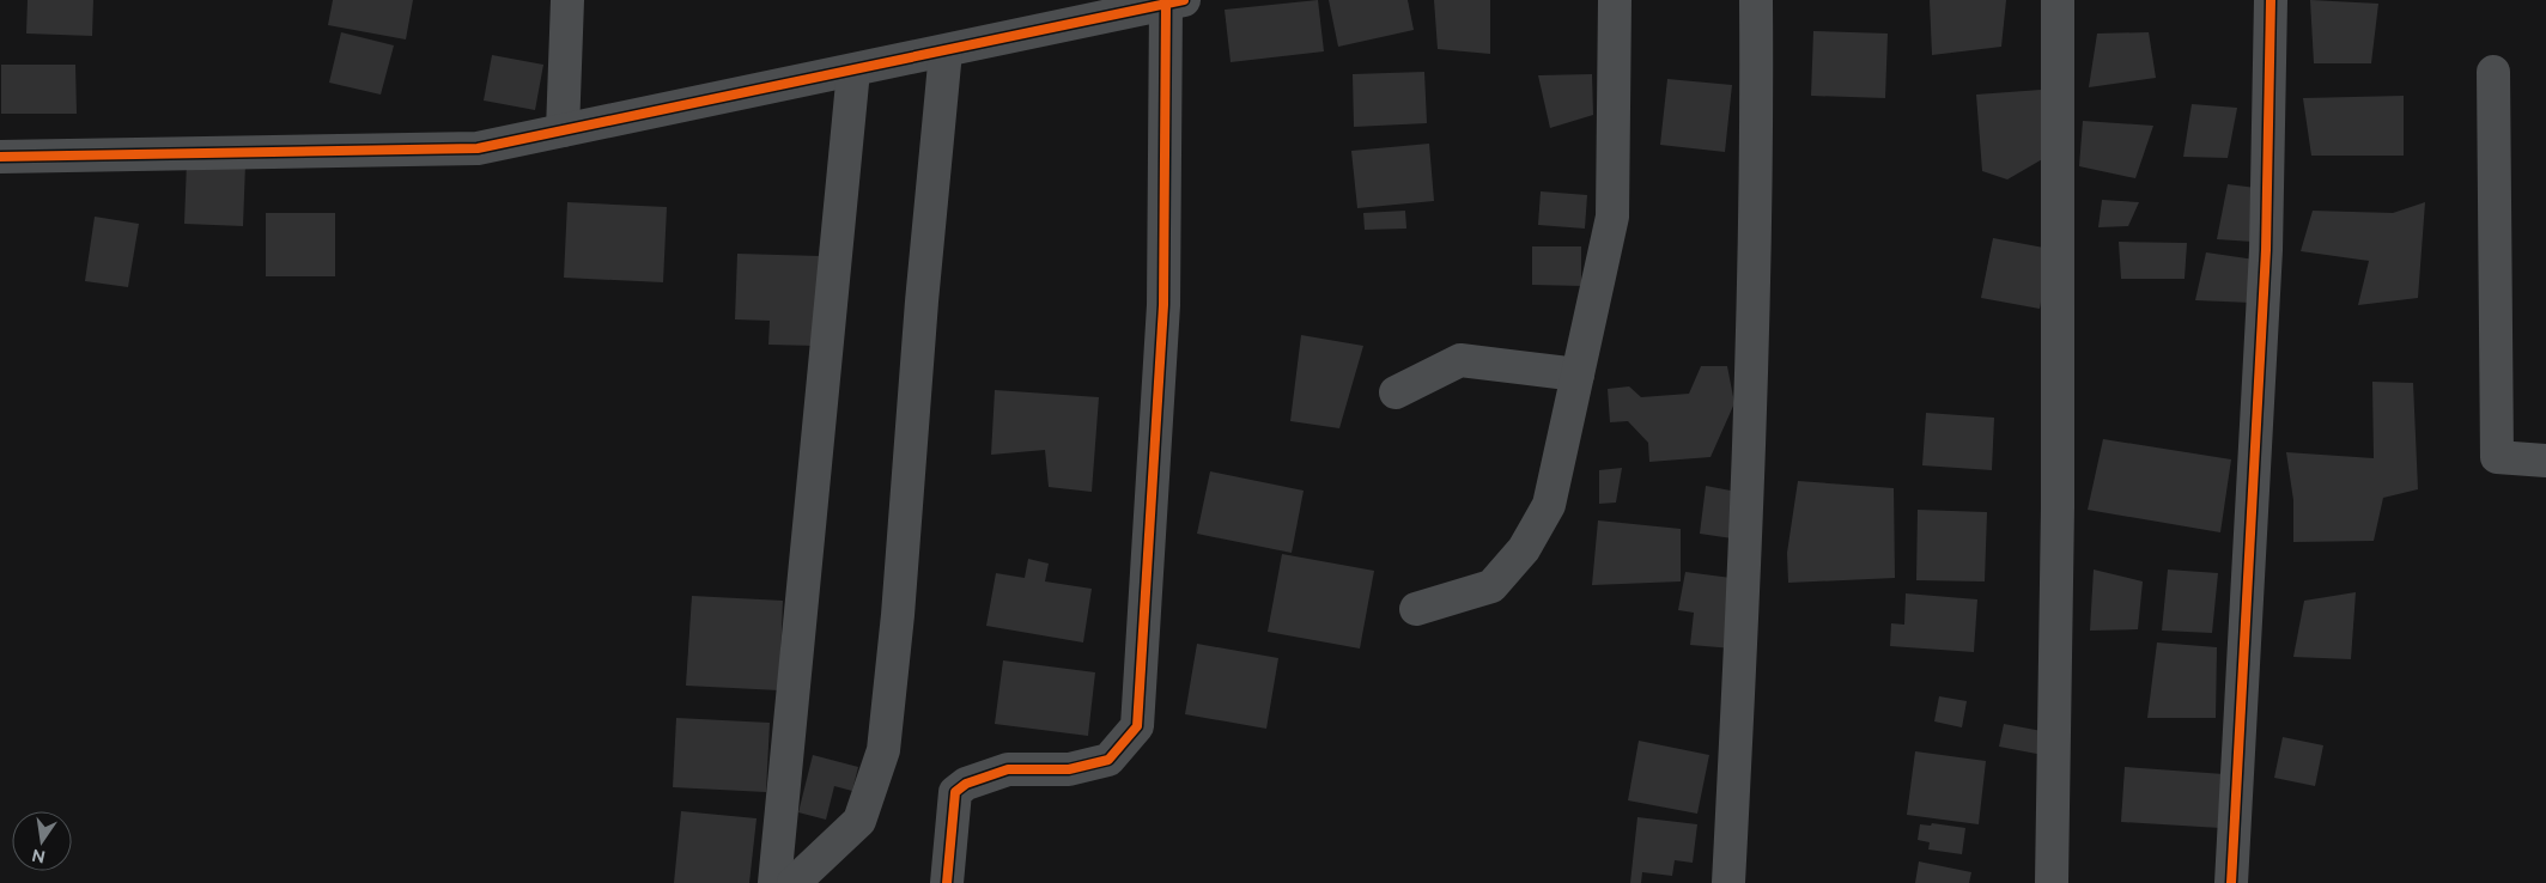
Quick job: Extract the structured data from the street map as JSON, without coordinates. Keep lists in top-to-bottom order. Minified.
{"north":"bottom"}
